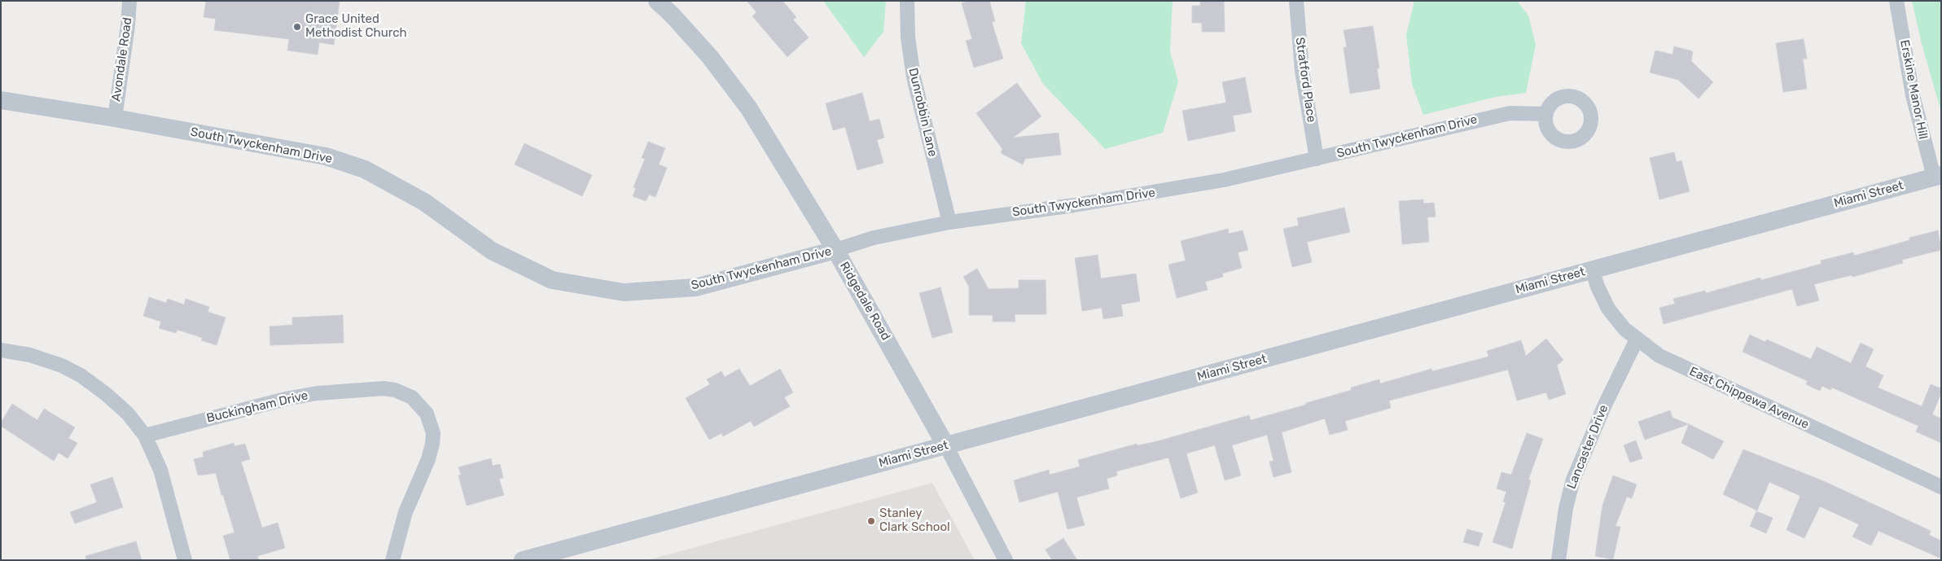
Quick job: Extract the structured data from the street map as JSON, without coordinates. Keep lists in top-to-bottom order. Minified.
{"streets":{"street":["Avondale Road","Stratford Place","Erskine Manor Hill","Dunrobbin Lane","South Twyckenham Drive","Miami Street","Ridgedale Road","East Chippewa Avenue","Buckingham Drive","Lancaster Drive"]},"crossings":[["Avondale Road","South Twyckenham Drive"],["Stratford Place","South Twyckenham Drive"],["Erskine Manor Hill","Miami Street"],["Dunrobbin Lane","South Twyckenham Drive"],["South Twyckenham Drive","Ridgedale Road"],["Miami Street","Ridgedale Road"],["Miami Street","East Chippewa Avenue"],["East Chippewa Avenue","Lancaster Drive"]],"places":["Grace United Methodist Church","Stanley Clark School"]}
